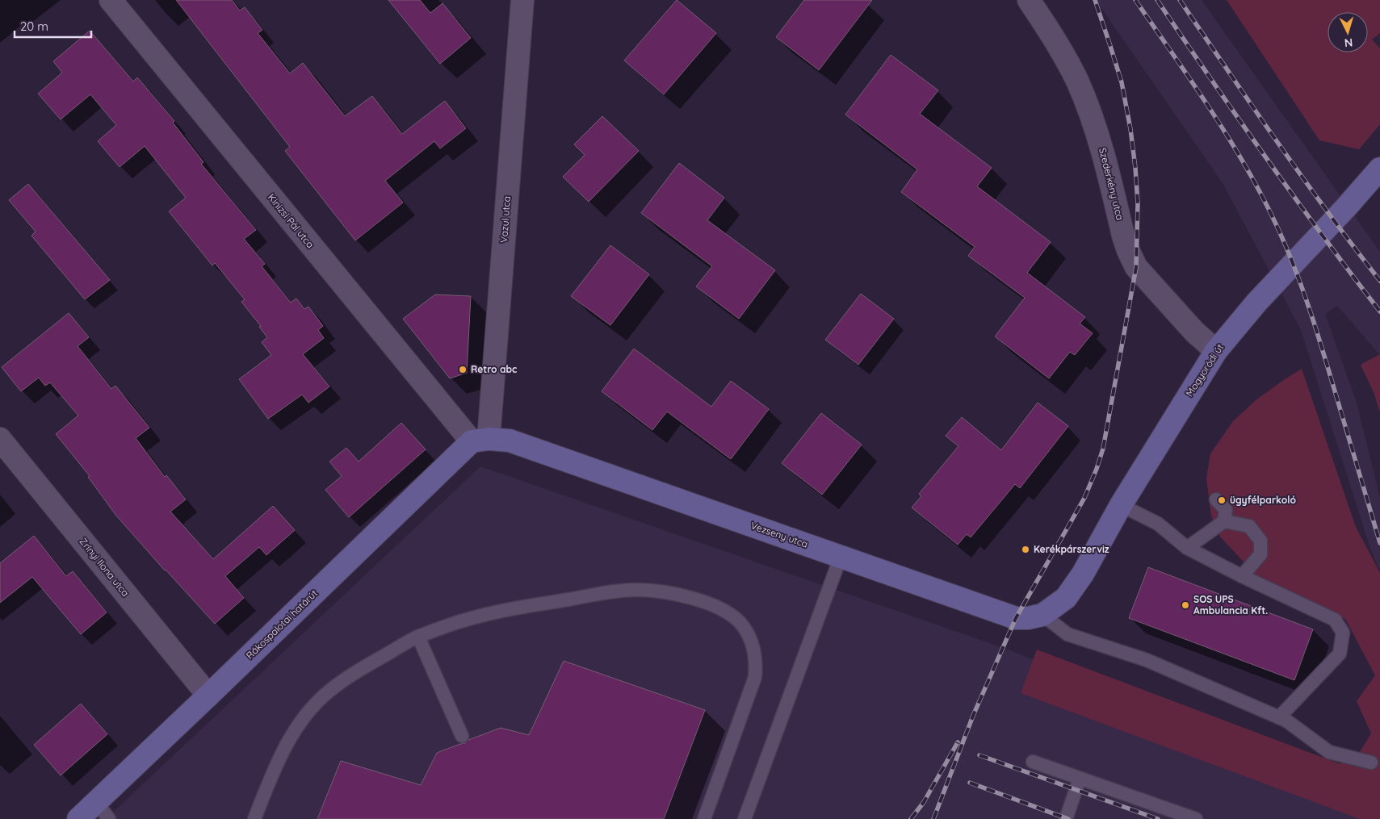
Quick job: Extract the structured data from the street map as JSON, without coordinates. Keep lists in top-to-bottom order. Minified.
{"streets":{"street":["Szederkény utca","Vazul utca","Kinizsi Pál utca","Mogyoródi út","Vezseny utca","Zrínyi Ilona utca","Rákospalotai határút"]},"crossings":[["Szederkény utca","Mogyoródi út"],["Vazul utca","Kinizsi Pál utca"],["Vazul utca","Vezseny utca"],["Vazul utca","Rákospalotai határút"],["Kinizsi Pál utca","Vezseny utca"],["Kinizsi Pál utca","Rákospalotai határút"],["Mogyoródi út","Vezseny utca"],["Vezseny utca","Rákospalotai határút"],["Zrínyi Ilona utca","Rákospalotai határút"]],"places":["Retro abc","ügyfélparkoló","Kerékpárszerviz","SOS UPS Ambulancia Kft."],"scale_bar":"20 m","north":"bottom"}
